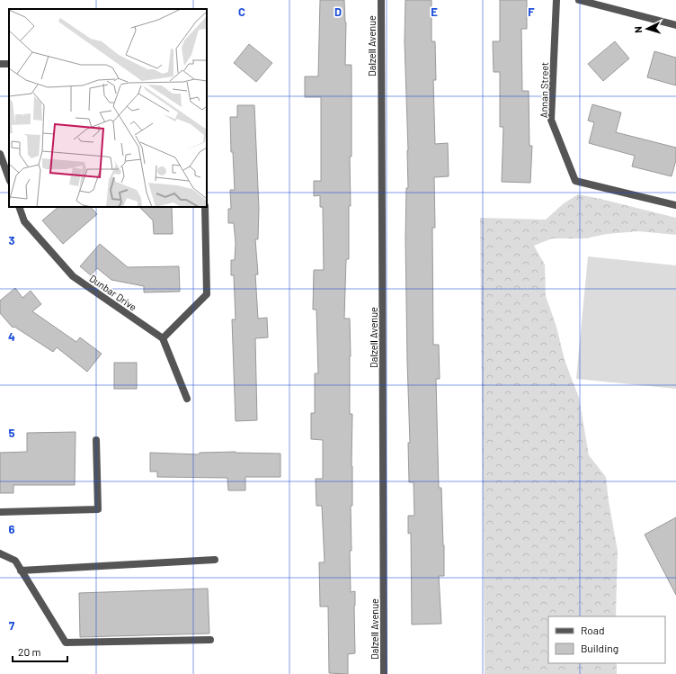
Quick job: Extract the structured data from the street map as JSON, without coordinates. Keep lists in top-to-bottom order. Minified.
{"streets":{"street":["Dalzell Avenue","Annan Street","Dunbar Drive"]},"legend":["Road","Building"],"scale_bar":"20 m","north":"left","grid":{"columns":["C","D","E","F"],"rows":["3","4","5","6","7"]}}
